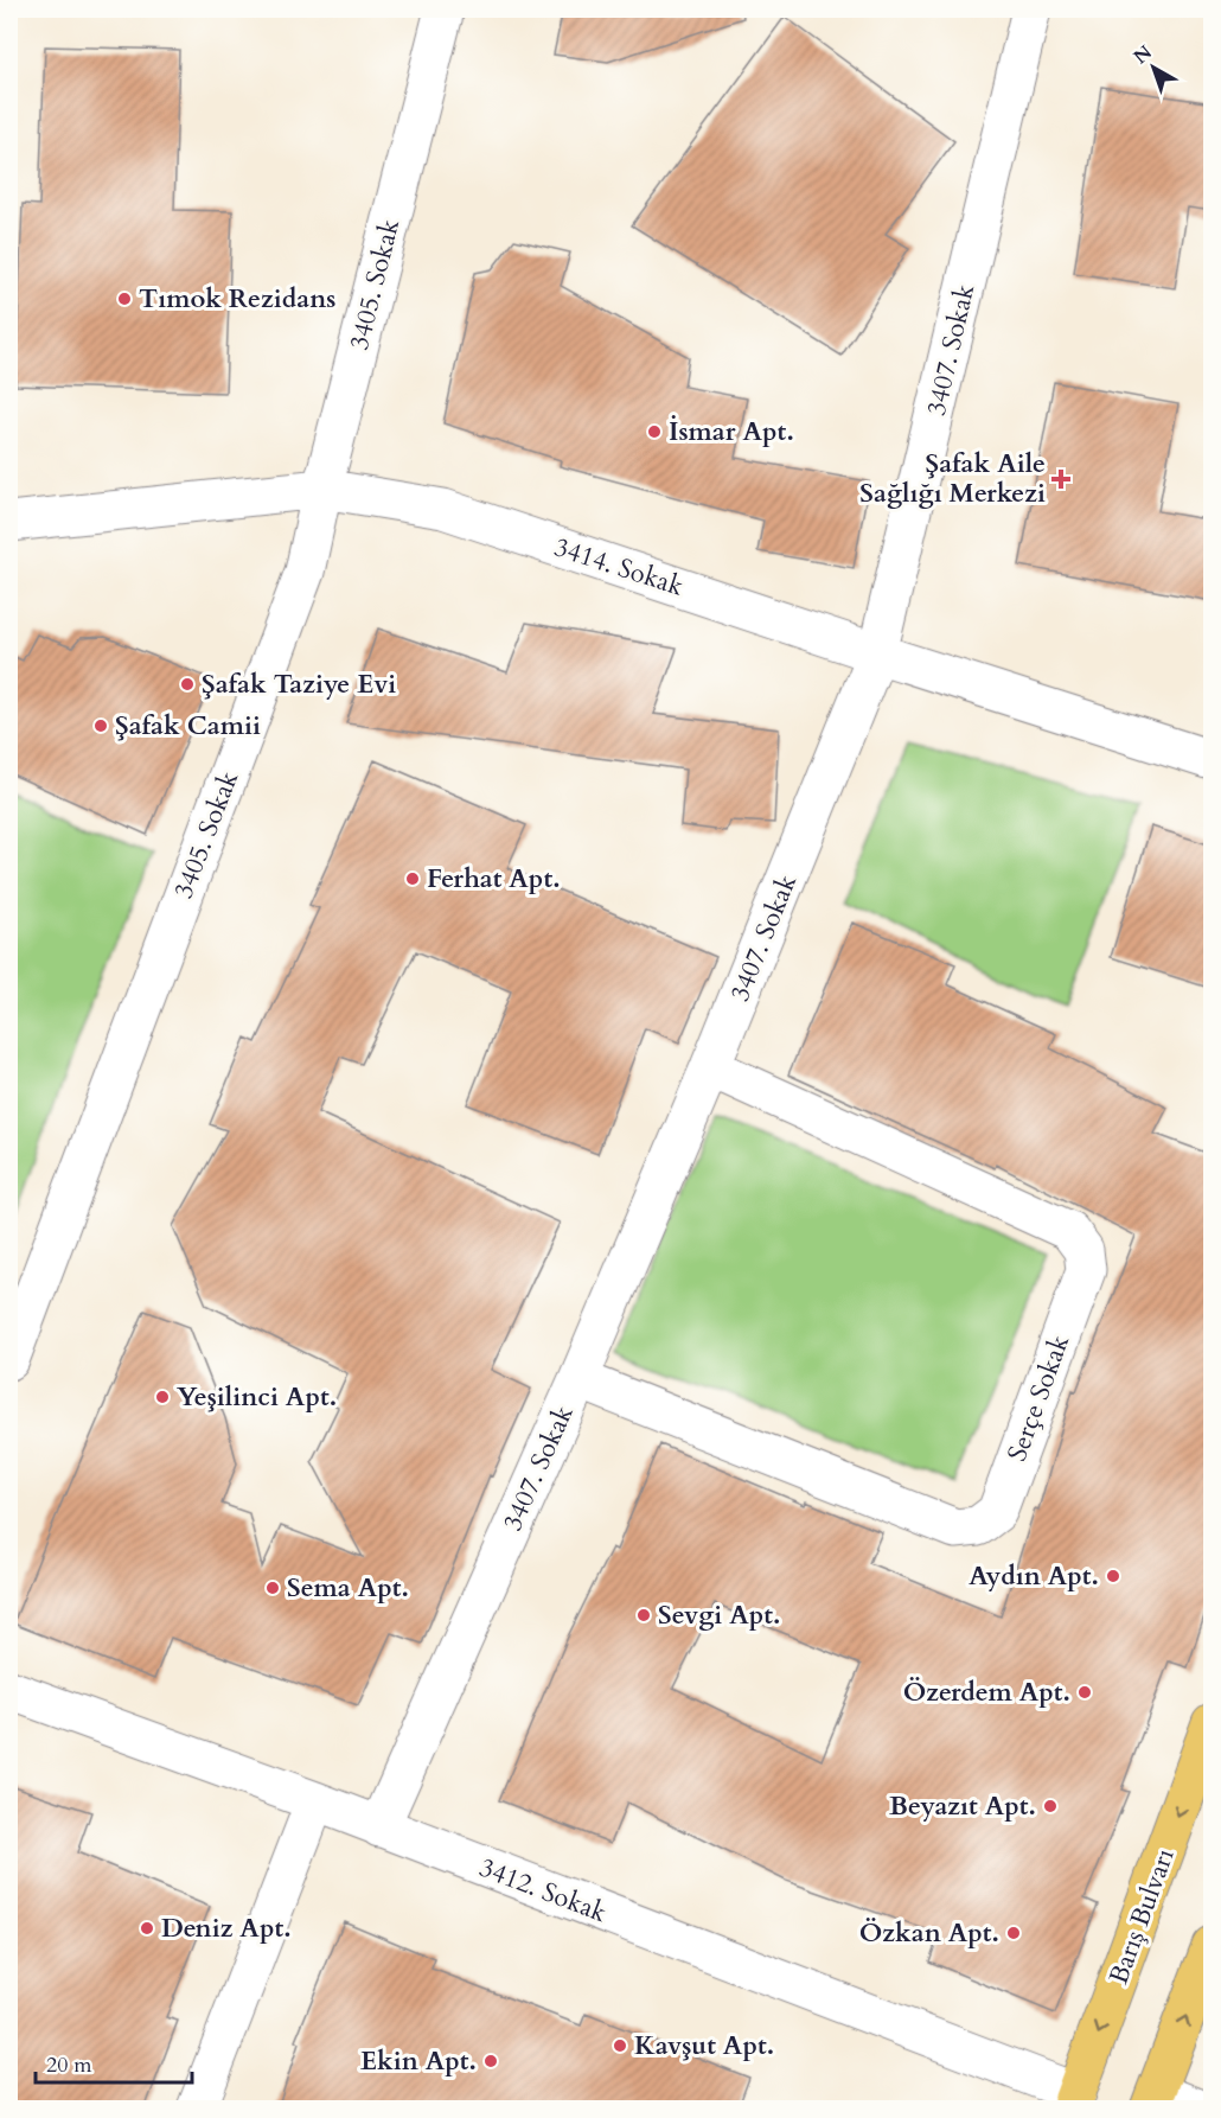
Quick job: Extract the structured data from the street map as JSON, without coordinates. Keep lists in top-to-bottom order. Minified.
{"streets":{"main road":["Barış Bulvarı"],"street":["3405. Sokak","3407. Sokak","3414. Sokak","Serçe Sokak","3412. Sokak"]},"crossings":[["3405. Sokak","3414. Sokak"],["3407. Sokak","3414. Sokak"],["3407. Sokak","Serçe Sokak"],["3407. Sokak","3412. Sokak"],["3412. Sokak","Barış Bulvarı"]],"places":{"other":["Tımok Rezidans","İsmar Apt.","Şafak Taziye Evi","Şafak Camii","Ferhat Apt.","Yeşilinci Apt.","Aydın Apt.","Sema Apt.","Sevgi Apt.","Özerdem Apt.","Beyazıt Apt.","Deniz Apt.","Özkan Apt.","Kavşut Apt.","Ekin Apt."],"health":["Şafak Aile Sağlığı Merkezi"]},"scale_bar":"20 m","north":"top left"}
